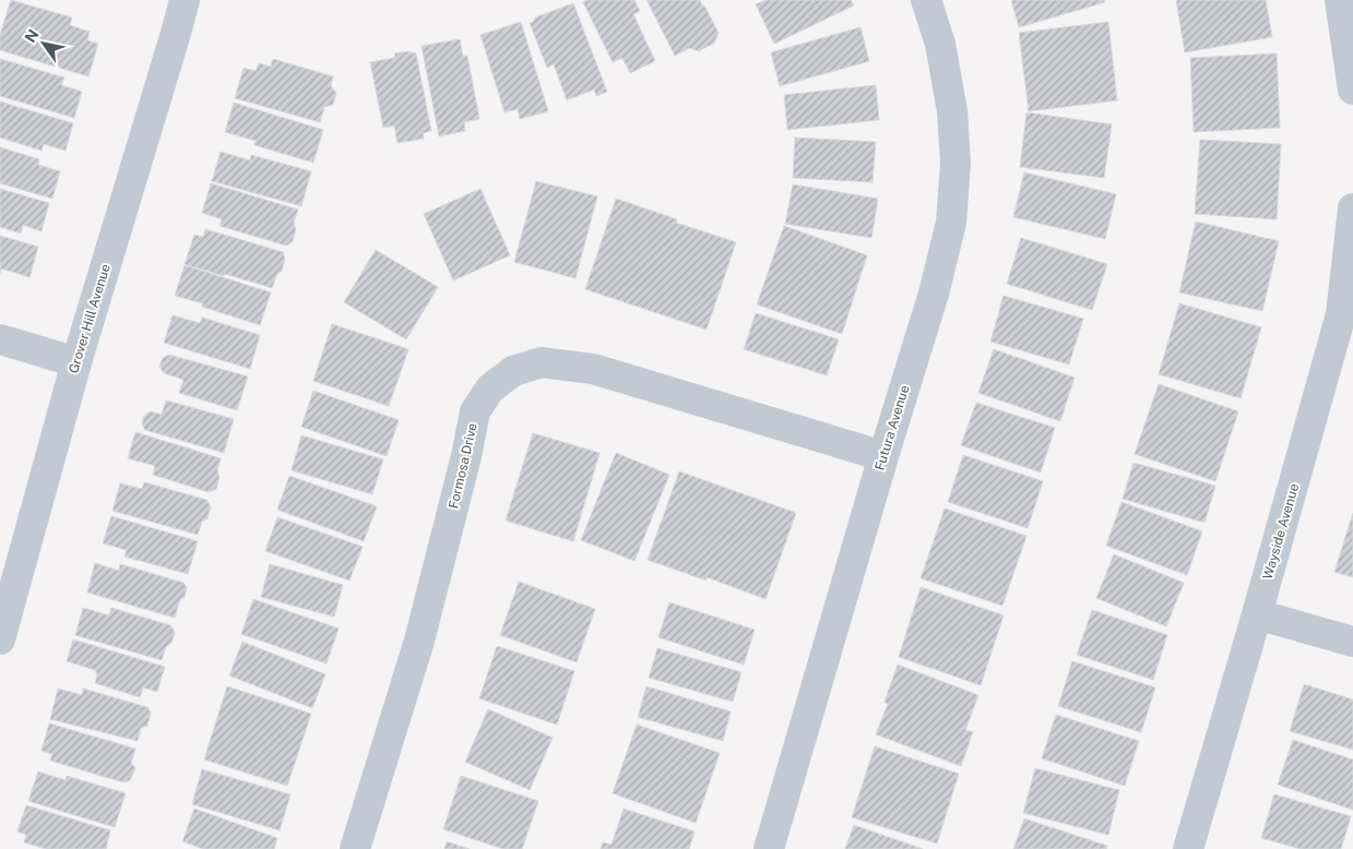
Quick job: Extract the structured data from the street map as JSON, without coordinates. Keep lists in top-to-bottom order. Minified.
{"streets":{"street":["Grover Hill Avenue","Futura Avenue","Formosa Drive","Wayside Avenue"]},"crossings":[["Futura Avenue","Formosa Drive"]],"north":"top left"}
